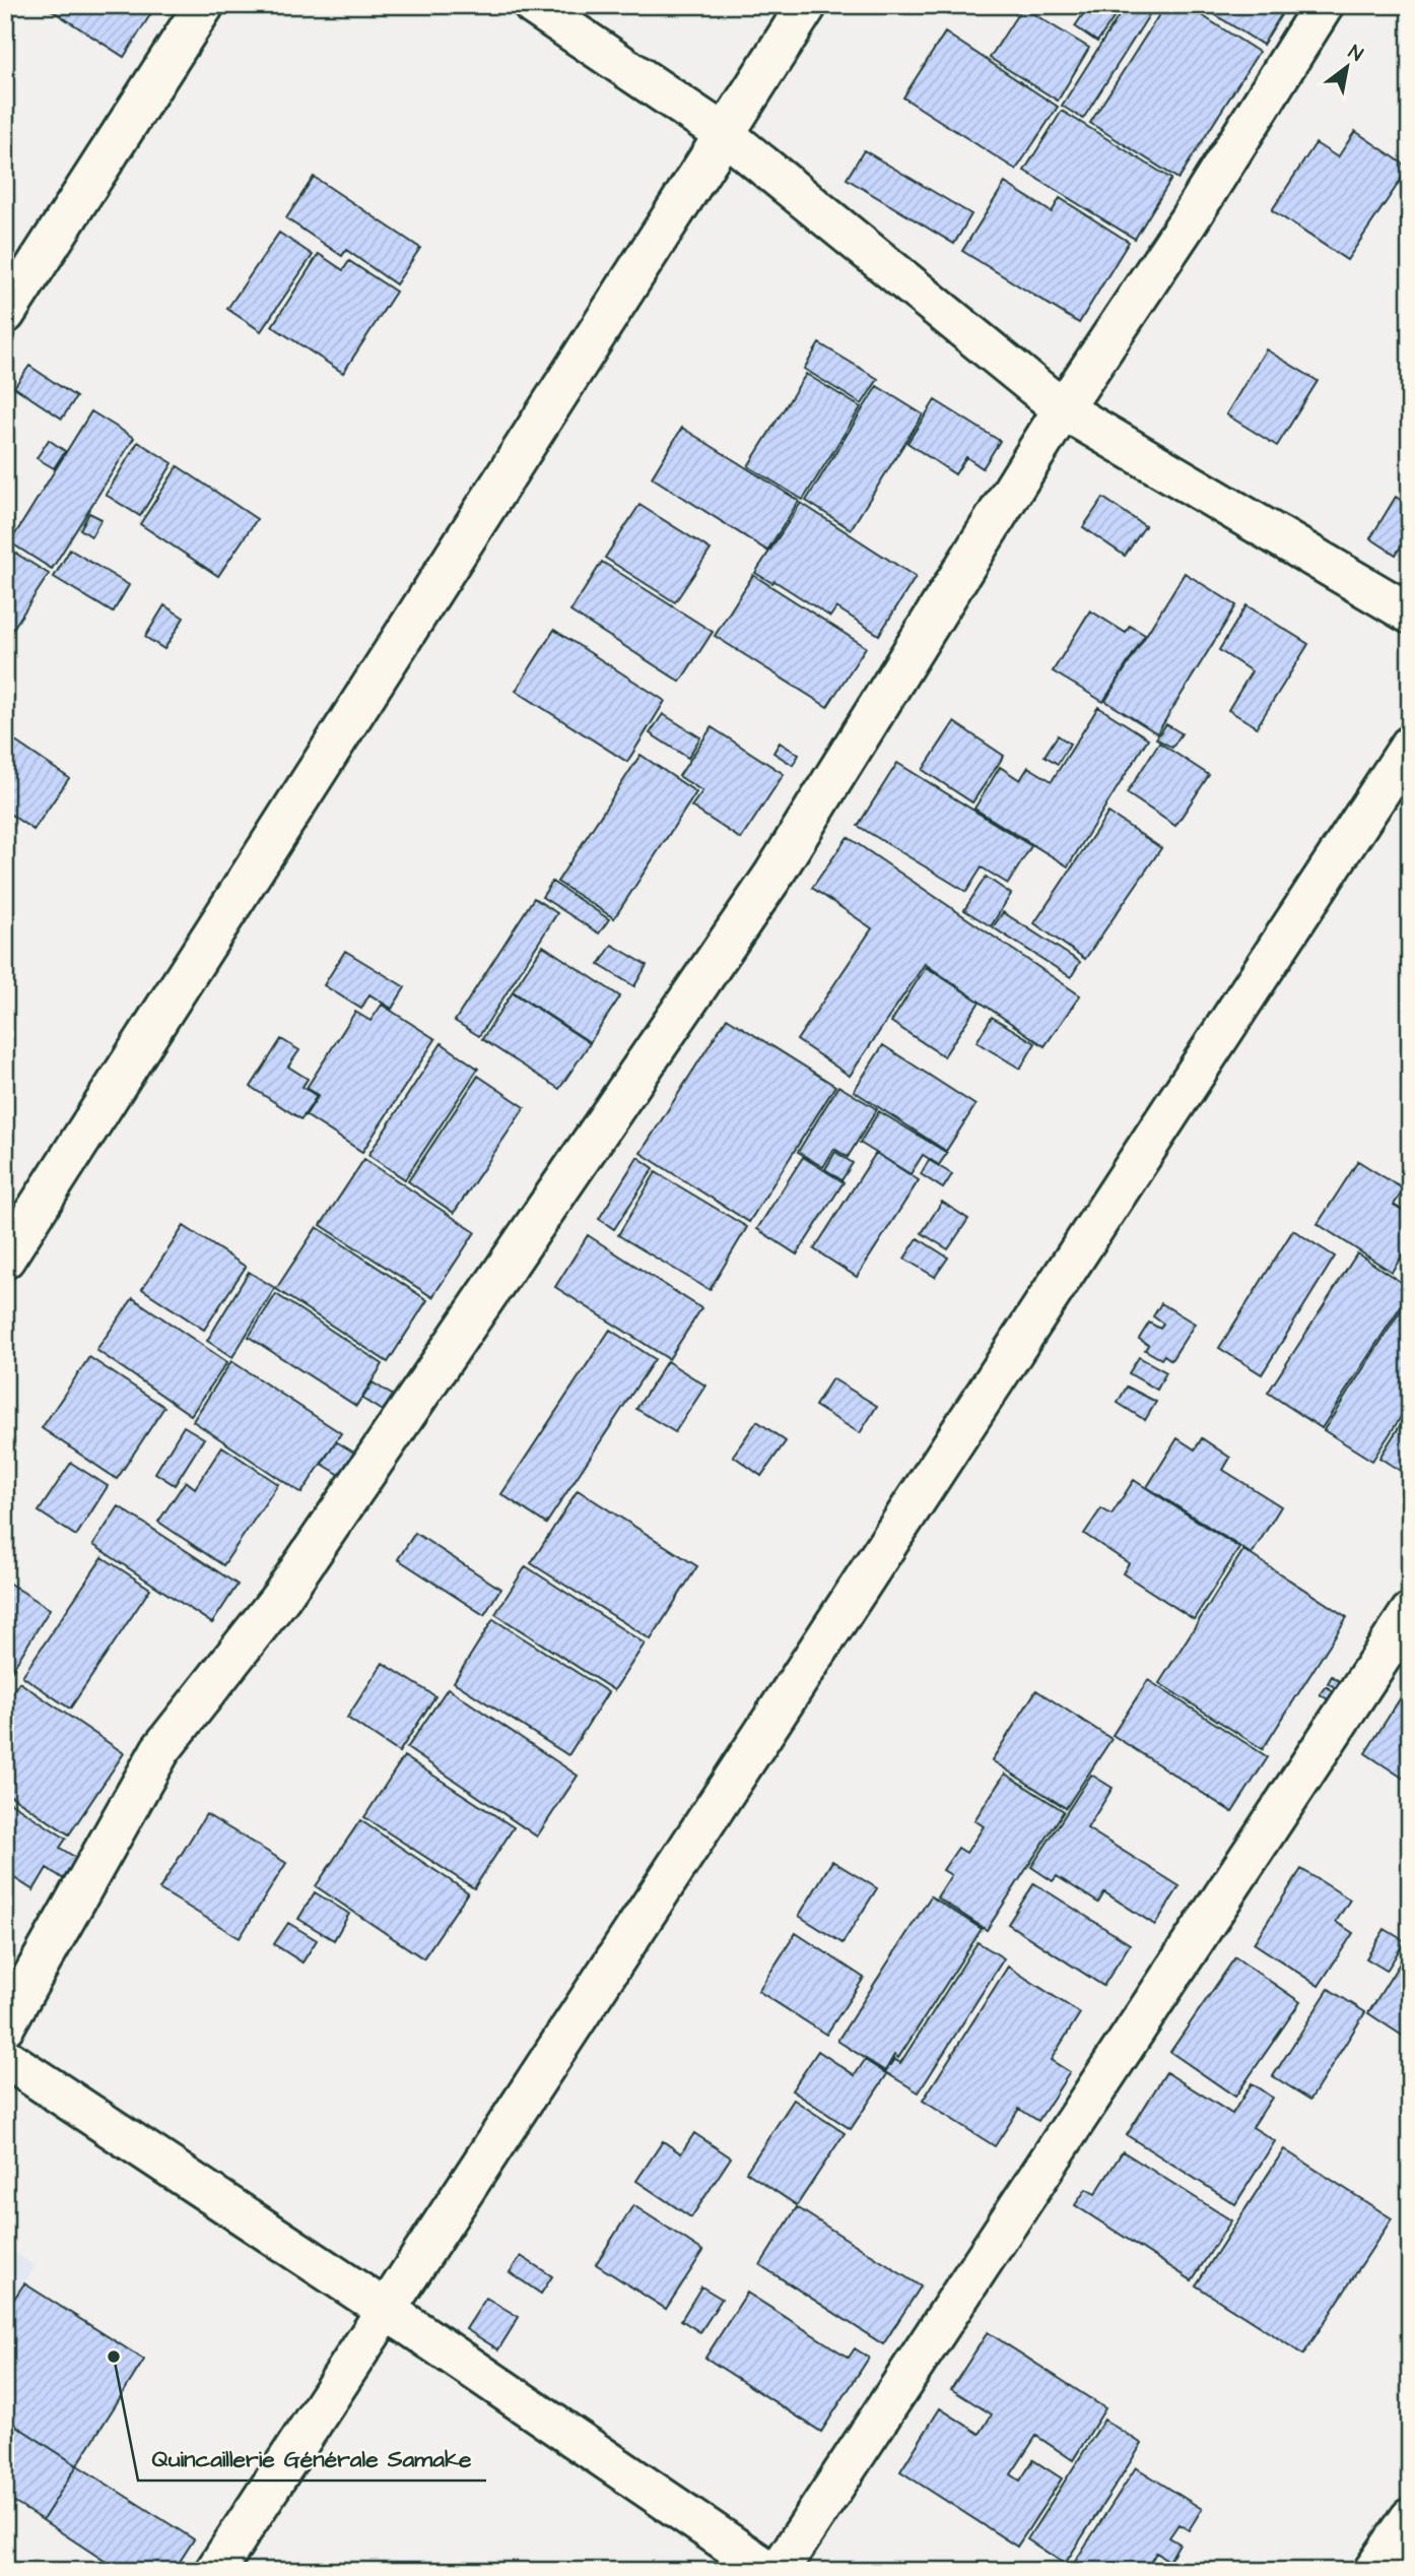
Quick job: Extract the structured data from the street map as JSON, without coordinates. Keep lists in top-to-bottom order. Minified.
{"places":["Quincaillerie Générale Samake"],"north":"top right"}
